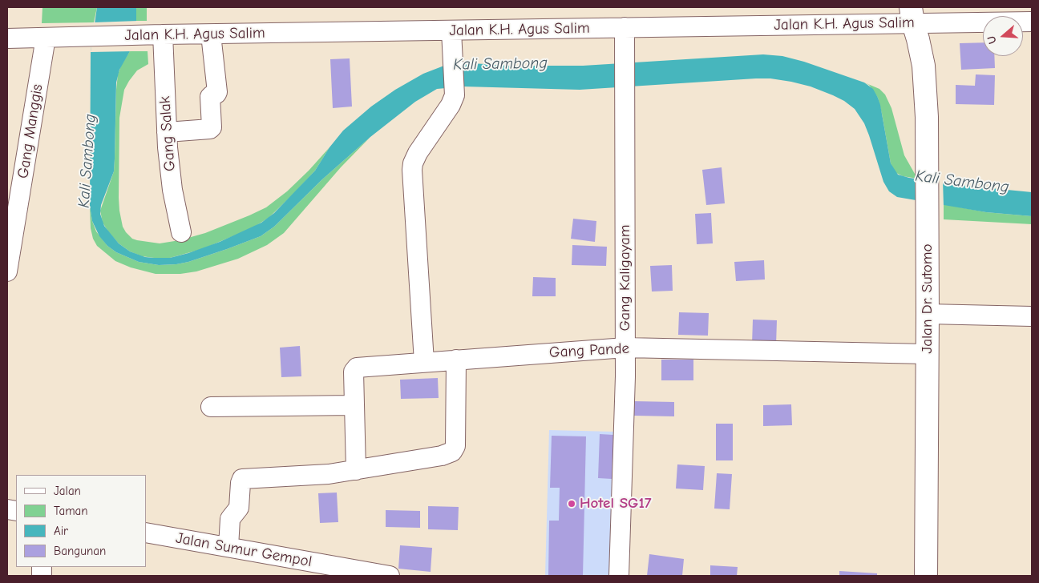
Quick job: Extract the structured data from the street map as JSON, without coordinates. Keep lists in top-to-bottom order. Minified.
{"streets":{"main road":["Jalan Dr. Sutomo"],"street":["Jalan K.H. Agus Salim","Gang Manggis","Gang Salak","Gang Kaligayam","Gang Pande","Jalan Sumur Gempol"]},"crossings":[["Jalan K.H. Agus Salim","Gang Manggis"],["Jalan K.H. Agus Salim","Gang Salak"],["Jalan K.H. Agus Salim","Gang Kaligayam"],["Jalan K.H. Agus Salim","Jalan Dr. Sutomo"],["Gang Kaligayam","Gang Pande"],["Jalan Dr. Sutomo","Gang Pande"]],"water":["Kali Sambong"],"places":["Hotel SG17"],"legend":["Jalan","Taman","Air","Bangunan"],"north":"left"}
